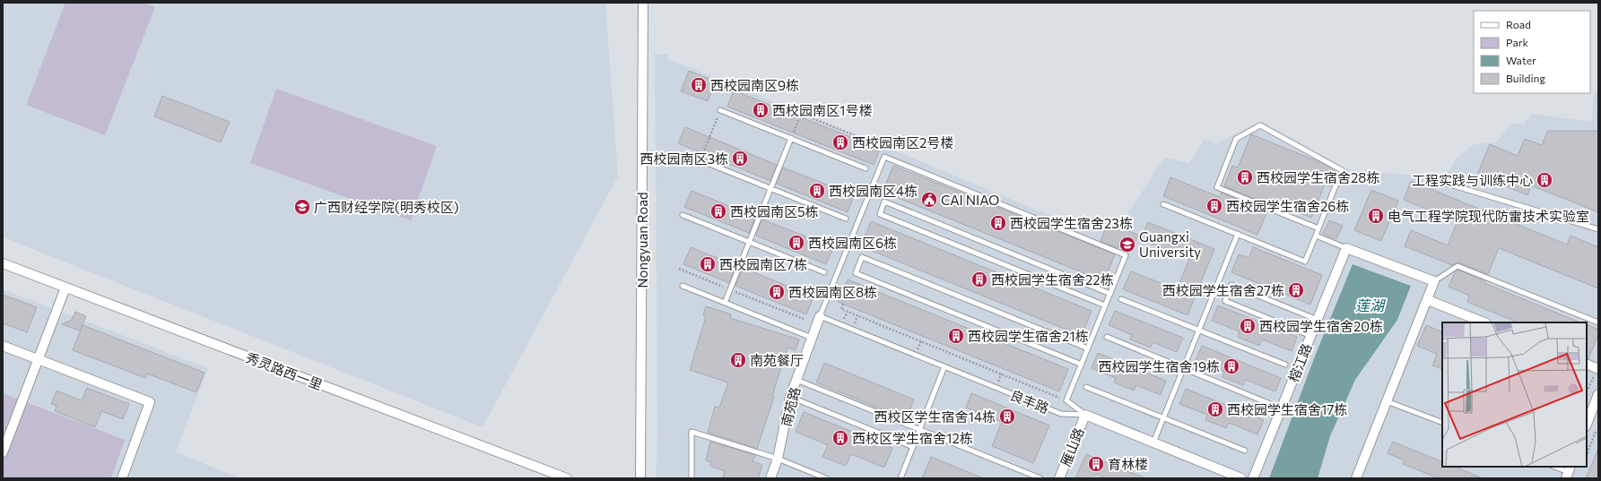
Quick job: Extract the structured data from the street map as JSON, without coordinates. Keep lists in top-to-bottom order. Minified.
{"streets":{"street":["Nongyuan Road","榕江路","秀灵路西一里","良丰路","南苑路","雁山路"]},"crossings":[["良丰路","南苑路"],["良丰路","雁山路"]],"water":["莲湖"],"places":{"building":["西校园南区9栋","西校园南区1号楼","西校园南区2号楼","西校园南区3栋","西校园学生宿舍28栋","工程实践与训练中心","西校园南区4栋","西校园学生宿舍26栋","西校园南区5栋","电气工程学院现代防雷技术实验室","西校园学生宿舍23栋","西校园南区6栋","西校园南区7栋","西校园学生宿舍22栋","西校园学生宿舍27栋","西校园南区8栋","西校园学生宿舍20栋","西校园学生宿舍21栋","南苑餐厅","西校园学生宿舍19栋","西校园学生宿舍17栋","西校区学生宿舍14栋","西校区学生宿舍12栋","育林楼"],"public building":["CAI NIAO"],"school or university":["广西财经学院(明秀校区)","Guangxi University"]},"legend":["Road","Park","Water","Building"]}
